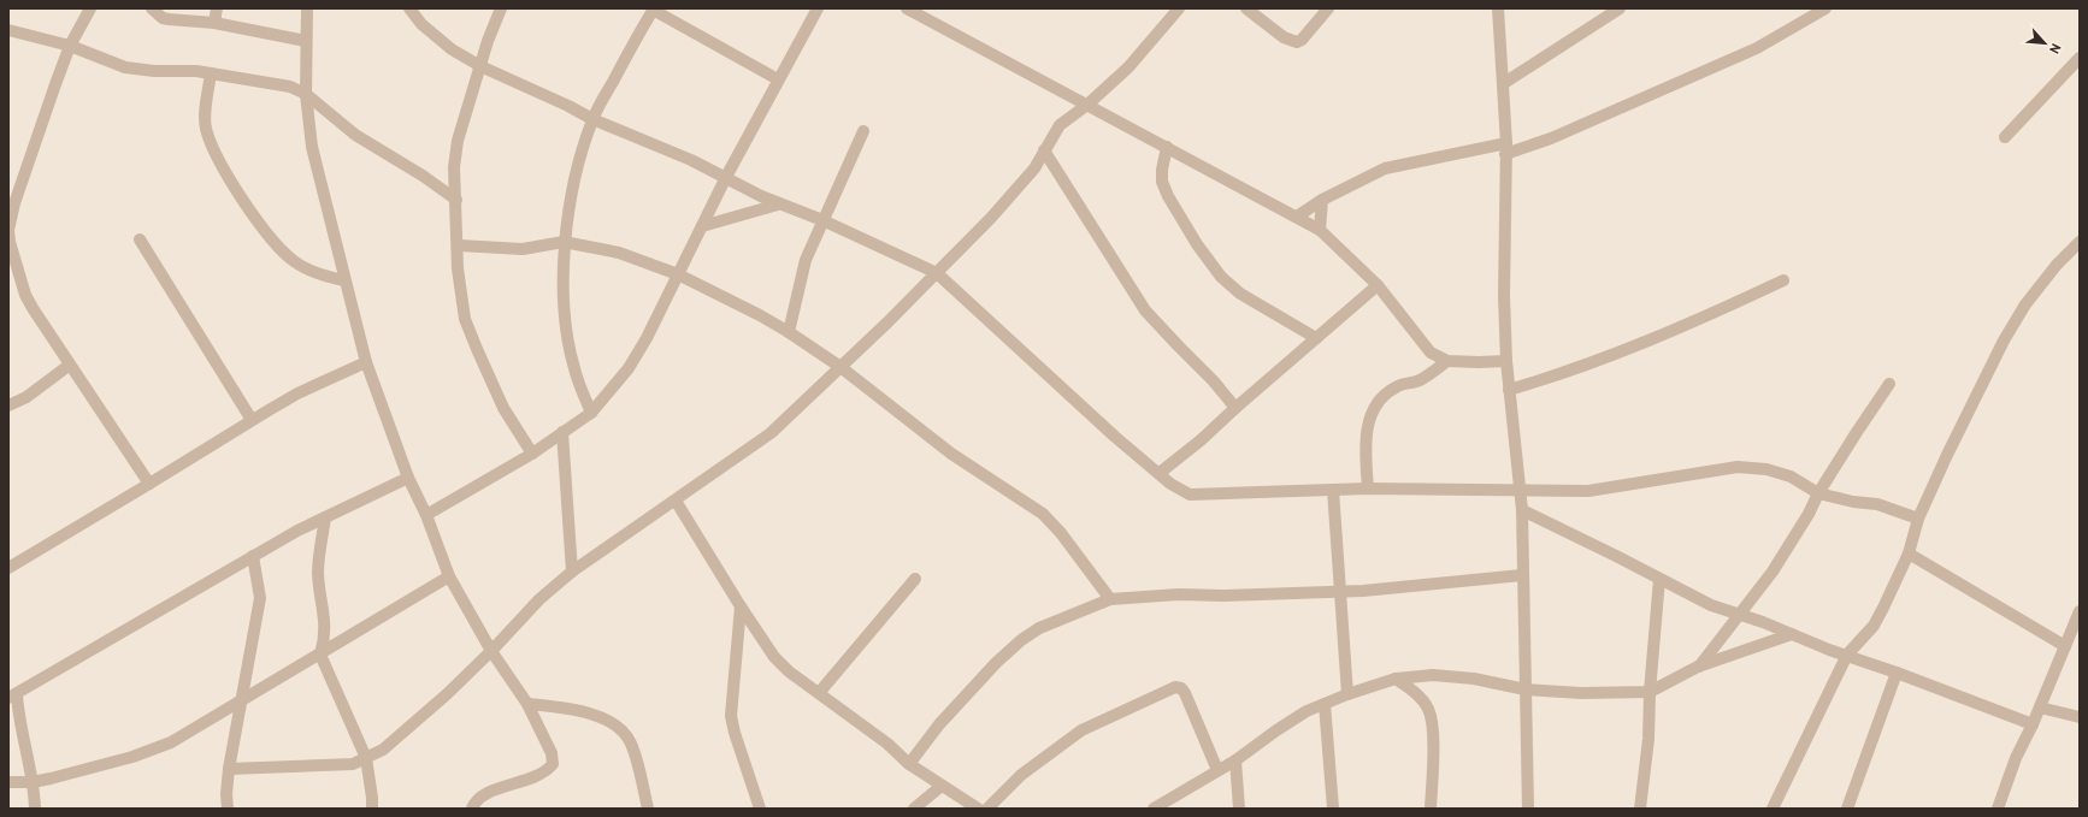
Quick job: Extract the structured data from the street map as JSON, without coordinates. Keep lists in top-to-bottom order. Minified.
{"north":"bottom right"}
